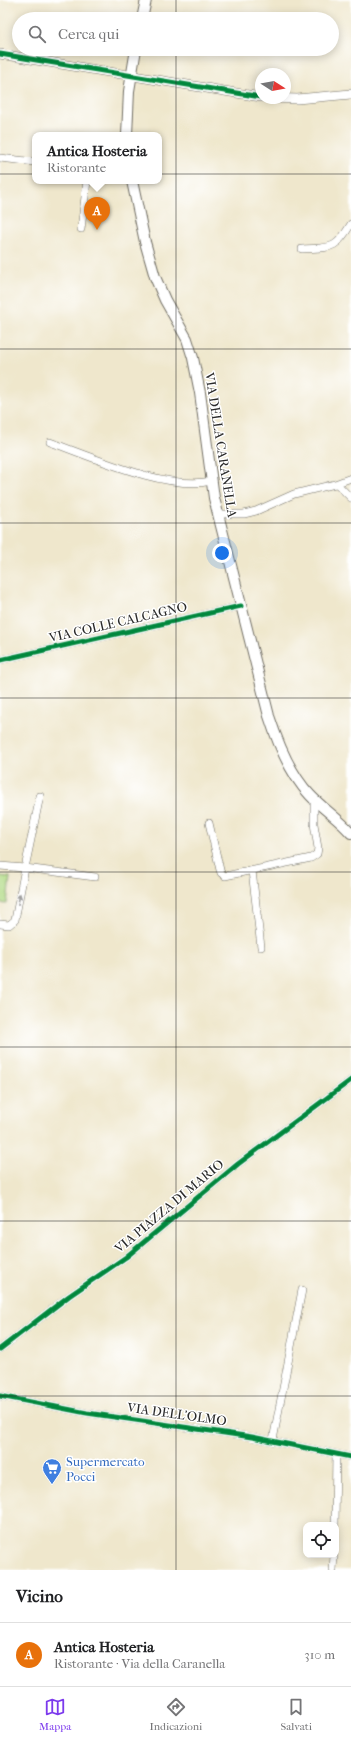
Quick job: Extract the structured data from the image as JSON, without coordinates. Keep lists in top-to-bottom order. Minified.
{"streets":{"main road":["VIA DELLA CARANELLA"],"street":["VIA COLLE CALCAGNO","VIA PIAZZA DI MARIO","VIA DELL'OLMO"]},"crossings":[["VIA DELLA CARANELLA","VIA COLLE CALCAGNO"]],"places":{"supermarket":["Supermercato Pocci"]},"north":"right","page":{"search":"Cerca qui","popup":["Antica Hosteria","Ristorante"],"pins":"A","heading":"Vicino","list":[{"mark":"A","name":"Antica Hosteria","note":"Ristorante · Via della Caranella","value":"310 m"}],"nav":["Mappa","Indicazioni","Salvati"]}}
